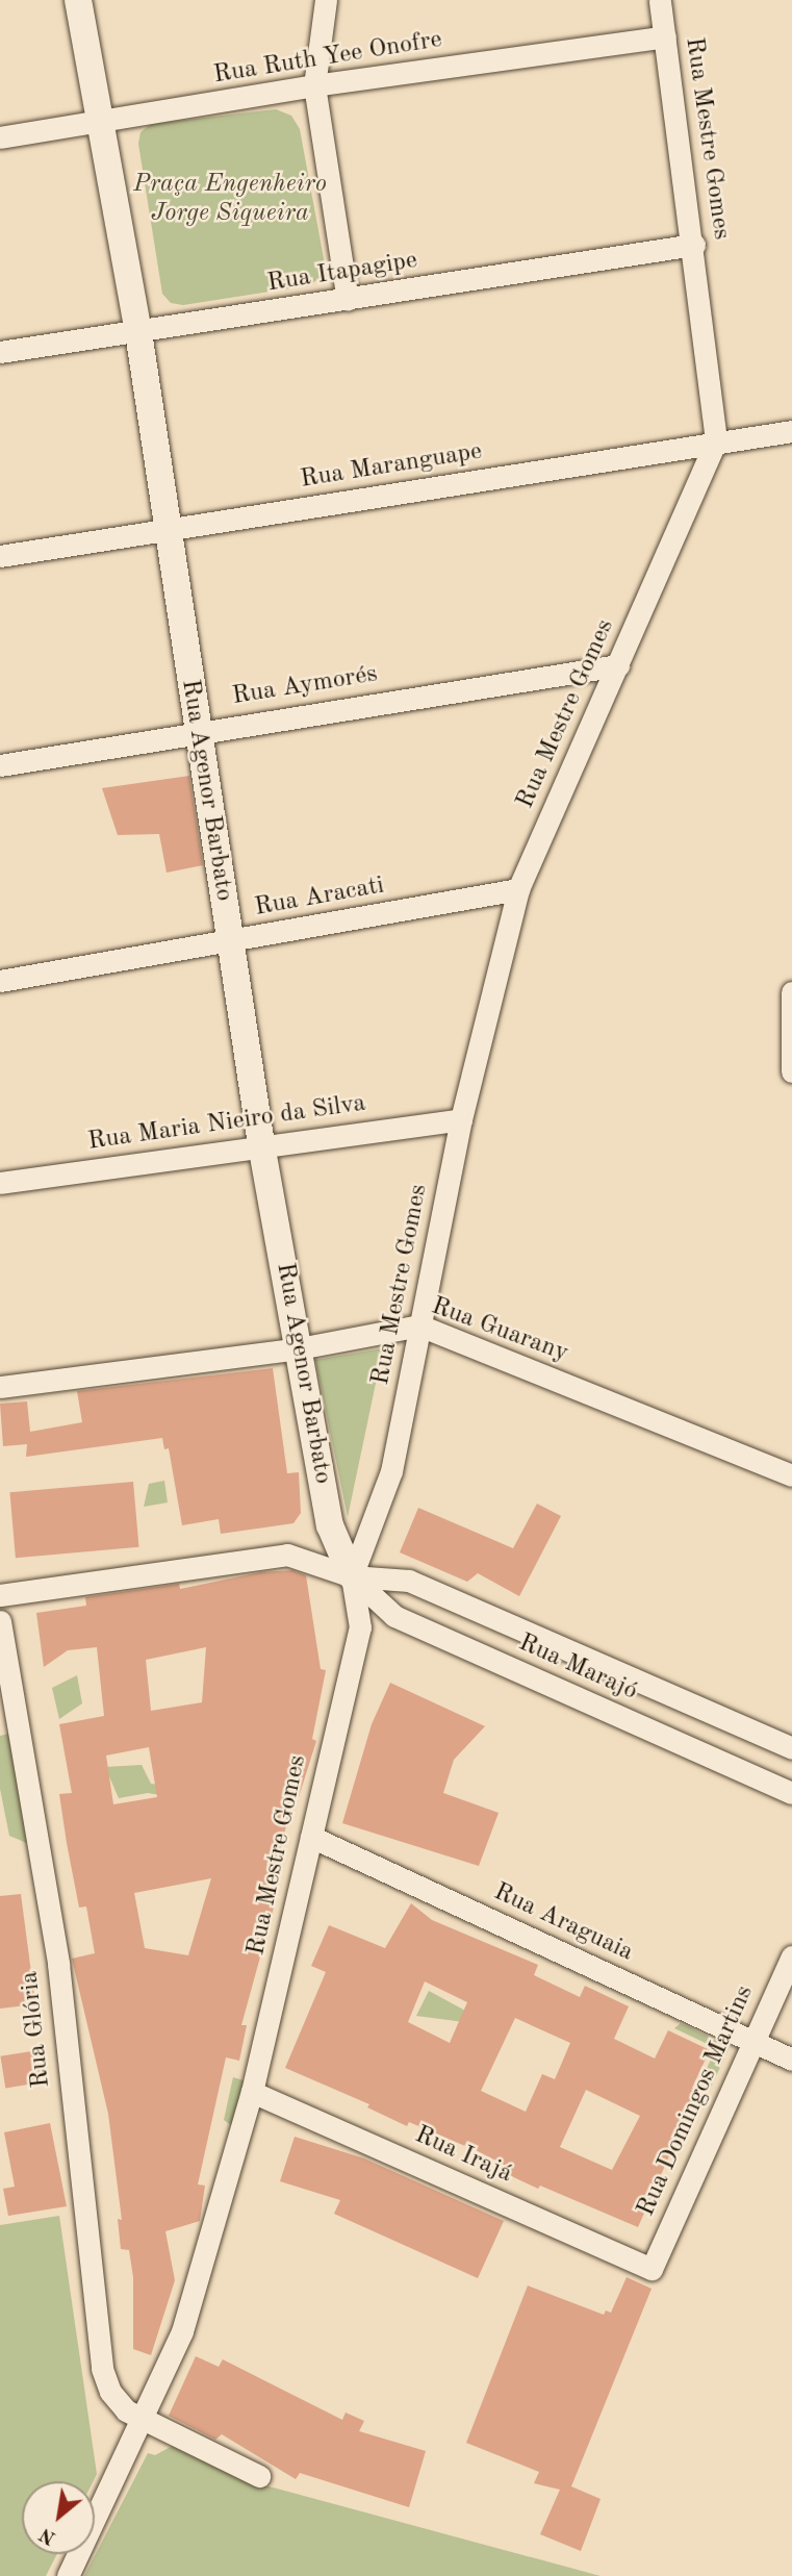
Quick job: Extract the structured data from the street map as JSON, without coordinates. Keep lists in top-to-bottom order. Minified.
{"streets":{"street":["Rua Ruth Yee Onofre","Rua Mestre Gomes","Rua Itapagipe","Rua Maranguape","Rua Aymorés","Rua Agenor Barbato","Rua Aracati","Rua Maria Nieiro da Silva","Rua Guarany","Rua Marajó","Rua Araguaia","Rua Glória","Rua Domingos Martins","Rua Irajá"]},"crossings":[["Rua Ruth Yee Onofre","Rua Mestre Gomes"],["Rua Ruth Yee Onofre","Rua Agenor Barbato"],["Rua Mestre Gomes","Rua Itapagipe"],["Rua Mestre Gomes","Rua Maranguape"],["Rua Mestre Gomes","Rua Aymorés"],["Rua Mestre Gomes","Rua Agenor Barbato"],["Rua Mestre Gomes","Rua Aracati"],["Rua Mestre Gomes","Rua Maria Nieiro da Silva"],["Rua Mestre Gomes","Rua Guarany"],["Rua Mestre Gomes","Rua Marajó"],["Rua Mestre Gomes","Rua Araguaia"],["Rua Mestre Gomes","Rua Glória"],["Rua Mestre Gomes","Rua Irajá"],["Rua Itapagipe","Rua Agenor Barbato"],["Rua Maranguape","Rua Agenor Barbato"],["Rua Aymorés","Rua Agenor Barbato"],["Rua Agenor Barbato","Rua Aracati"],["Rua Agenor Barbato","Rua Maria Nieiro da Silva"],["Rua Agenor Barbato","Rua Guarany"],["Rua Agenor Barbato","Rua Marajó"],["Rua Araguaia","Rua Domingos Martins"],["Rua Domingos Martins","Rua Irajá"]],"parks":["Praça Engenheiro Jorge Siqueira"],"north":"bottom left"}
